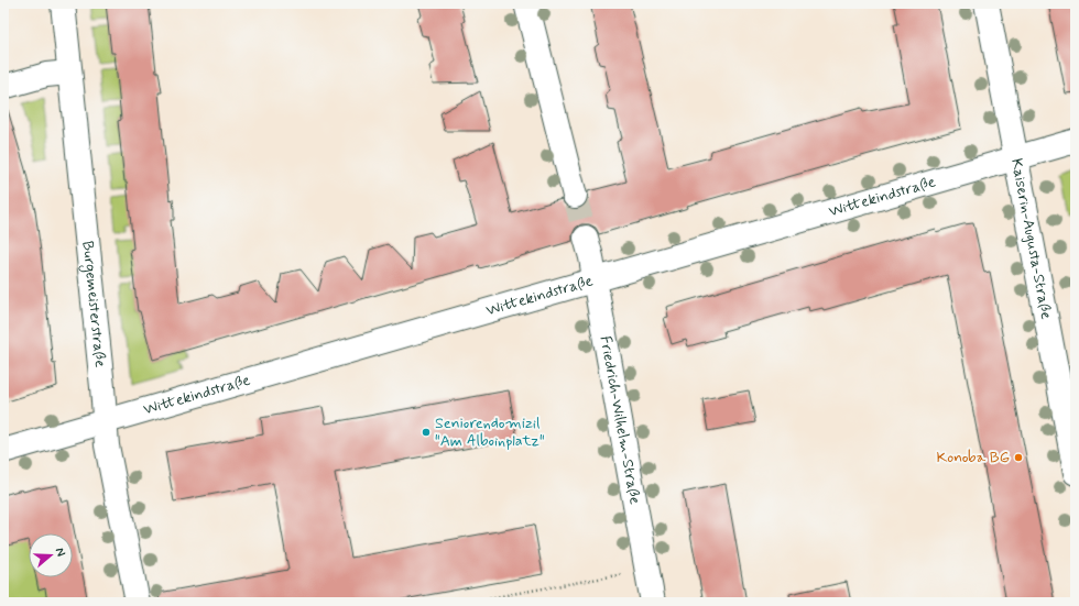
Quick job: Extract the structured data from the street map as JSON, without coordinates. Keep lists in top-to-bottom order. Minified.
{"streets":{"street":["Wittekindstraße","Kaiserin-Augusta-Straße","Burgemeisterstraße","Friedrich-Wilhelm-Straße"]},"crossings":[["Wittekindstraße","Kaiserin-Augusta-Straße"],["Wittekindstraße","Burgemeisterstraße"],["Wittekindstraße","Friedrich-Wilhelm-Straße"]],"places":["Seniorendomizil \"Am Alboinplatz\"","Konoba BG"],"north":"right"}
